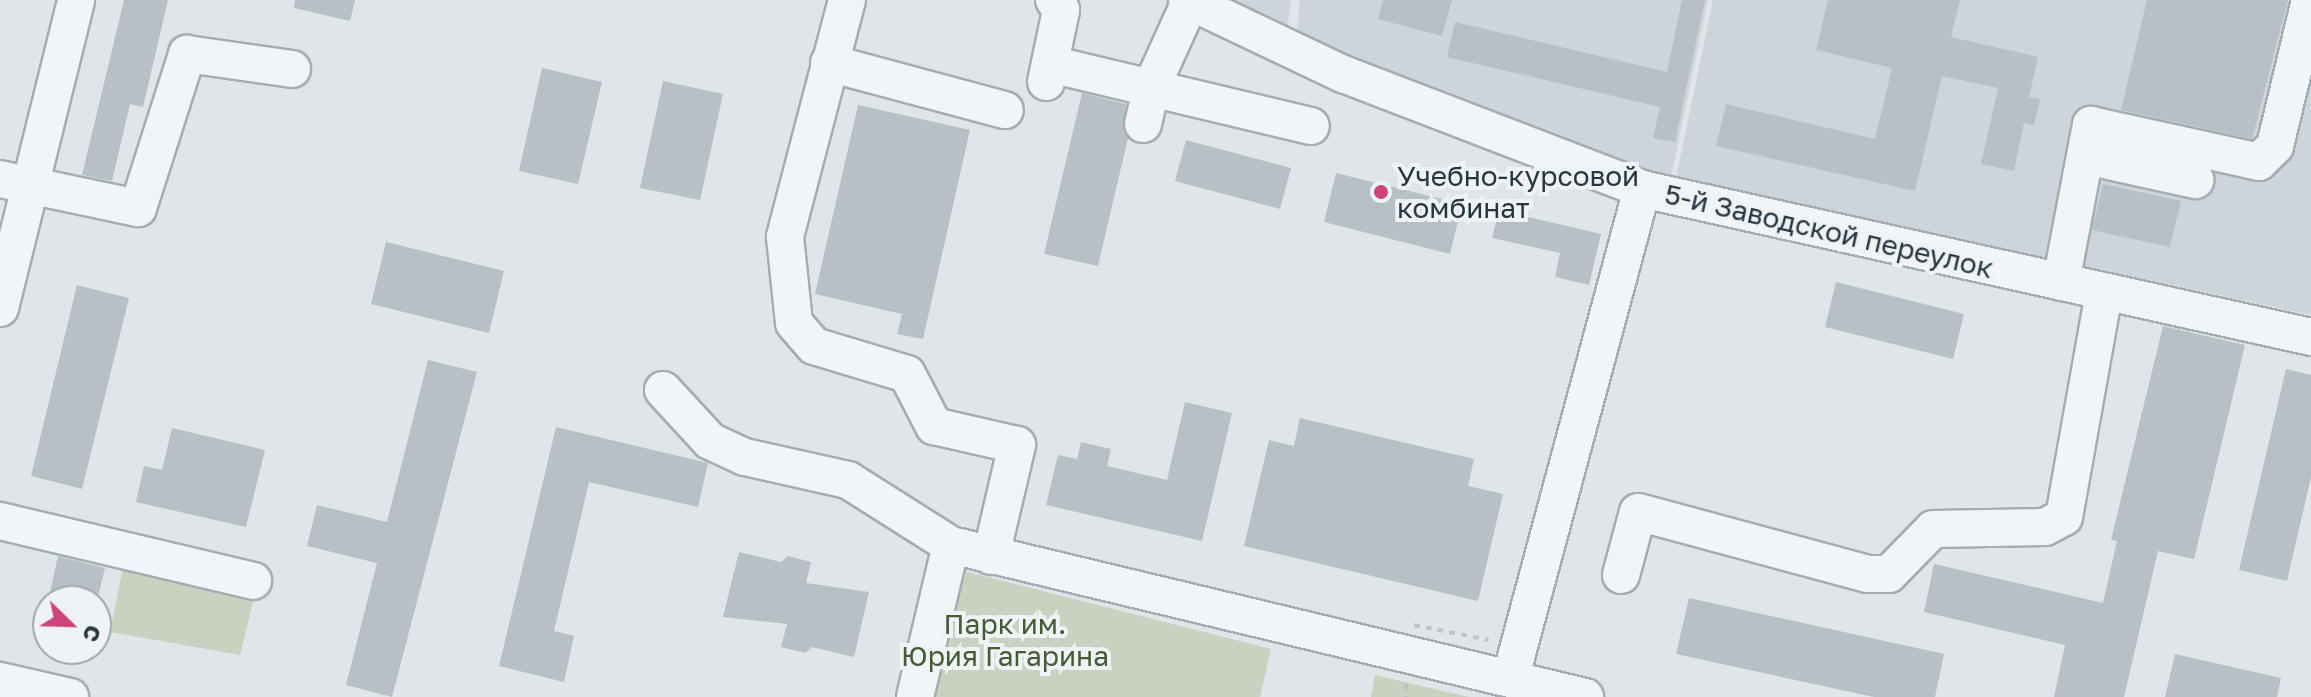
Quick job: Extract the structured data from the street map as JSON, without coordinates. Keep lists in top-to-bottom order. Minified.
{"streets":{"street":["5-й Заводской переулок"]},"parks":["Парк им. Юрия Гагарина"],"places":["Учебно-курсовой комбинат"],"north":"bottom right"}
